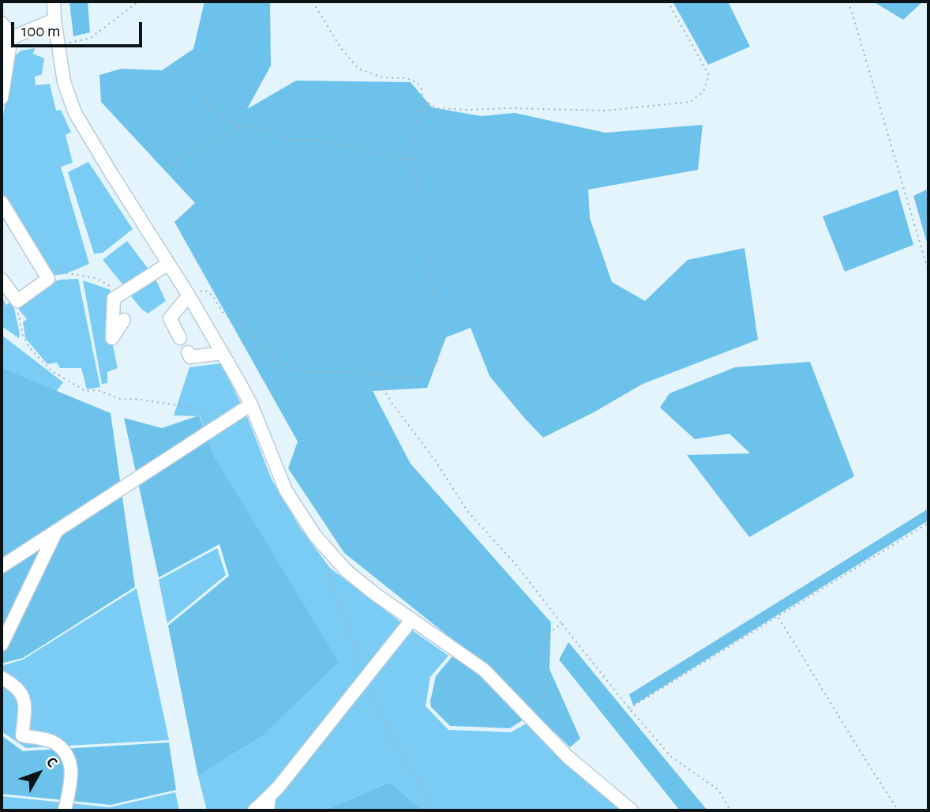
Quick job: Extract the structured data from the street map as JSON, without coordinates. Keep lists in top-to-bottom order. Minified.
{"scale_bar":"100 m","north":"top right"}
